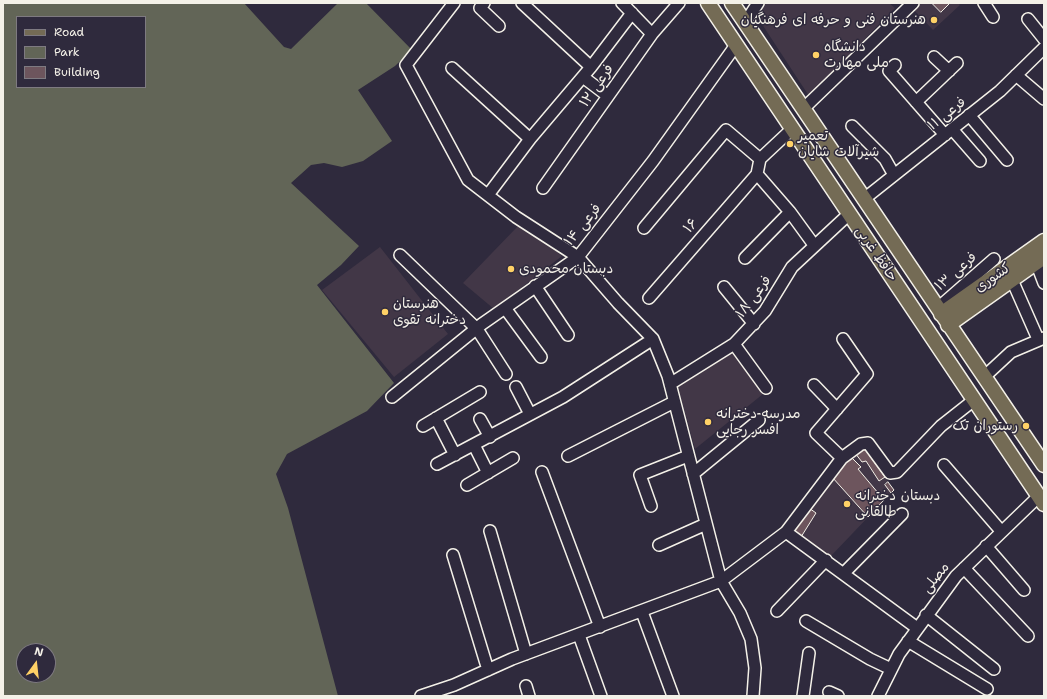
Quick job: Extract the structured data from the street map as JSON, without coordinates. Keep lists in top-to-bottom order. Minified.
{"streets":{"main road":["حافظ غربی","کشوری"],"street":["فرعی ۱۲","فرعی ۱۱","فرعی ۱۴","۱۶","فرعی ۱۳","فرعی ۱۸","مصلی"]},"crossings":[["فرعی ۱۱","حافظ غربی"],["فرعی ۱۴","حافظ غربی"],["۱۶","حافظ غربی"],["حافظ غربی","فرعی ۱۳"],["حافظ غربی","کشوری"],["حافظ غربی","فرعی ۱۸"],["حافظ غربی","مصلی"],["فرعی ۱۳","کشوری"]],"places":["هنرستان فنی و حرفه ای فرهنگیان","دانشگاه ملی مهارت","تعمیر شیرآلات شایان","دبستان محمودی","هنرستان دخترانه تقوی","مدرسه دخترانه افسر رجایی","رستوران تک","دبستان دخترانه طالقانی"],"legend":["Road","Park","Building"],"north":"top"}
